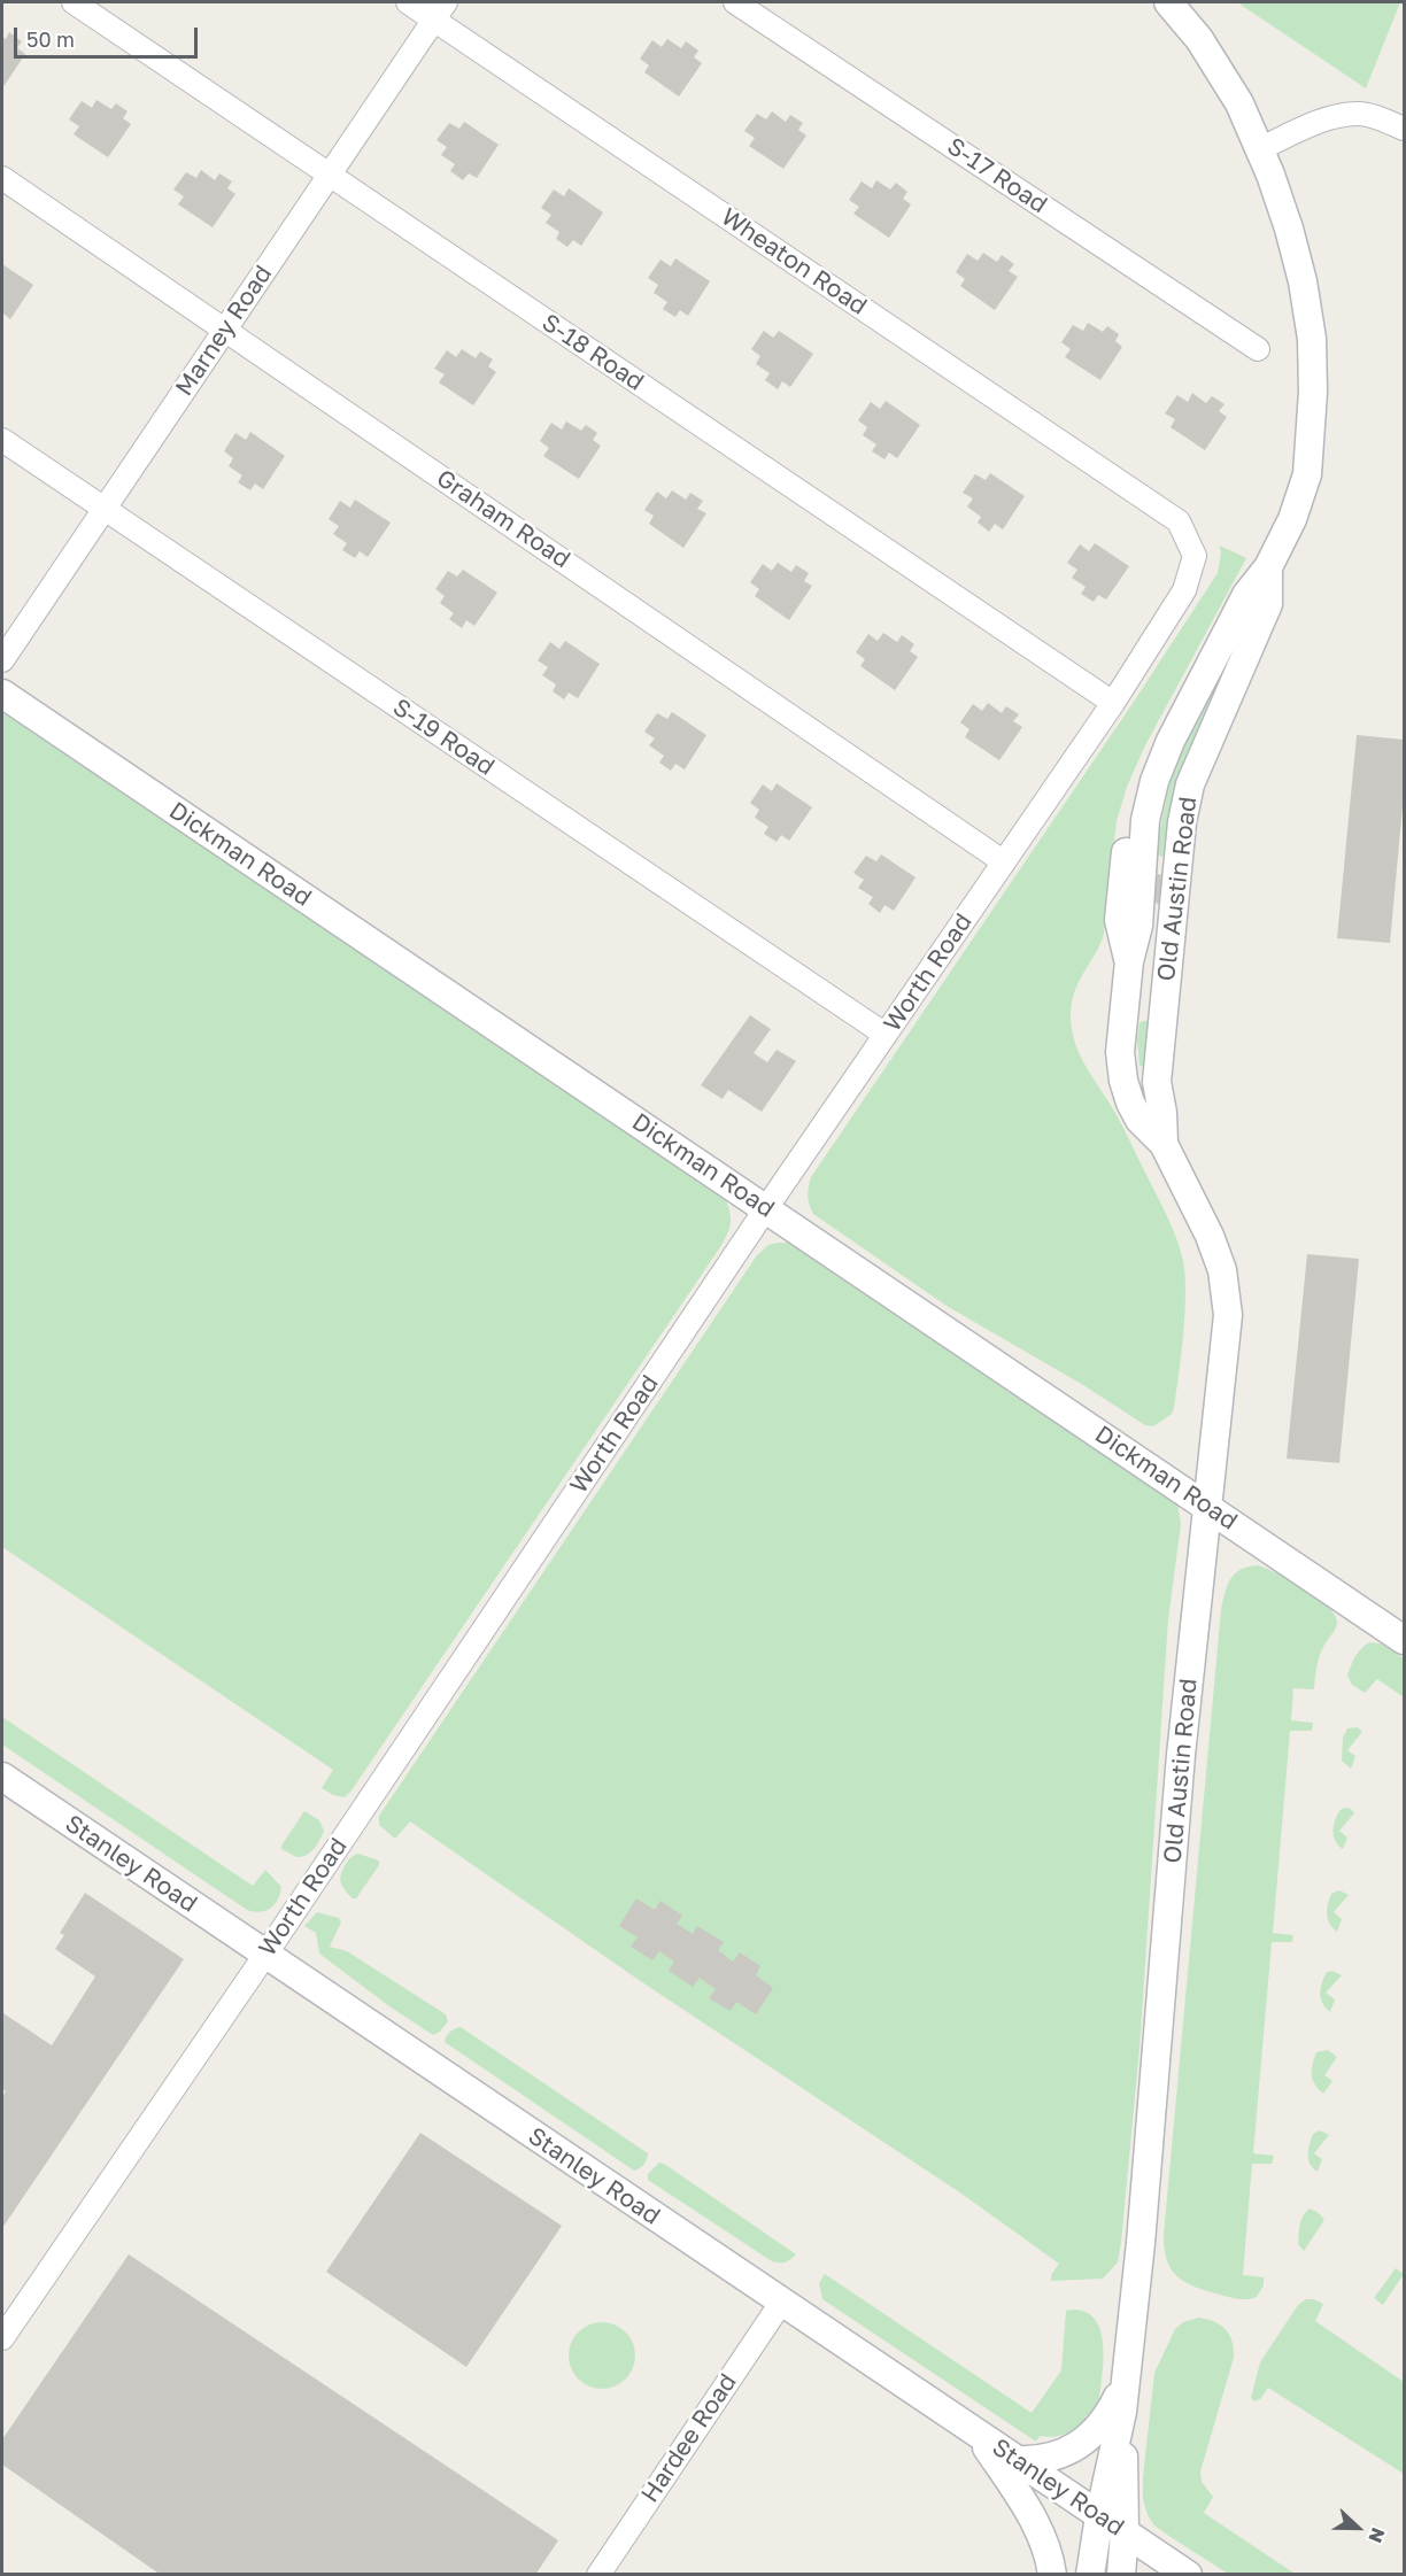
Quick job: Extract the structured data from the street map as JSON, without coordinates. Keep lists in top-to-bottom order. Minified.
{"streets":{"street":["S-17 Road","Wheaton Road","Marney Road","S-18 Road","Graham Road","S-19 Road","Dickman Road","Old Austin Road","Worth Road","Stanley Road","Hardee Road"]},"crossings":[["Wheaton Road","Marney Road"],["Wheaton Road","Worth Road"],["Marney Road","S-18 Road"],["Marney Road","Graham Road"],["Marney Road","S-19 Road"],["S-18 Road","Worth Road"],["Graham Road","Worth Road"],["S-19 Road","Worth Road"],["Dickman Road","Old Austin Road"],["Dickman Road","Worth Road"],["Old Austin Road","Stanley Road"],["Worth Road","Stanley Road"],["Stanley Road","Hardee Road"]],"scale_bar":"50 m","north":"right"}
